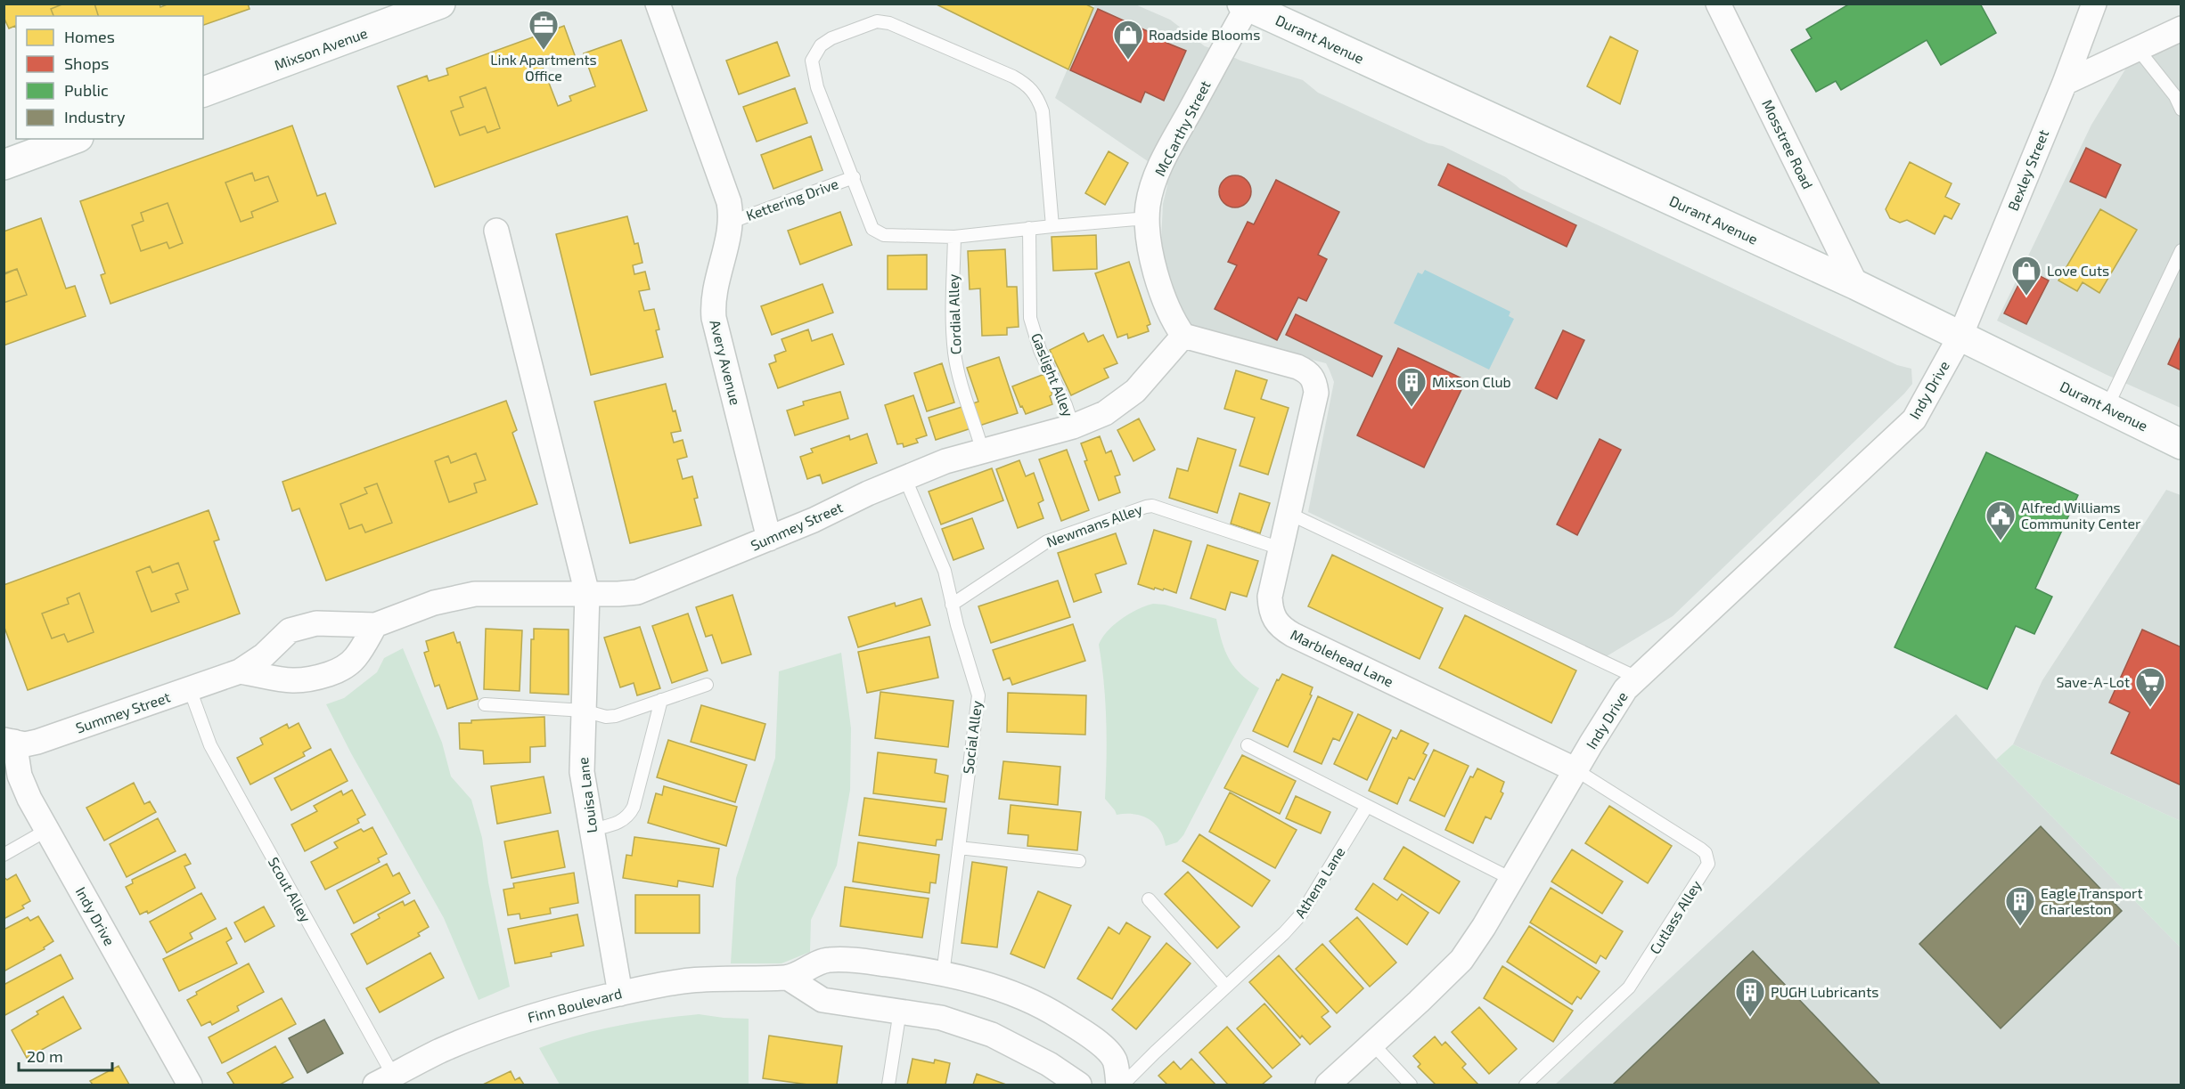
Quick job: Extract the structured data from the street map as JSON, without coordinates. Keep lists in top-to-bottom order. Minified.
{"streets":{"street":["Durant Avenue","Mixson Avenue","McCarthy Street","Mosstree Road","Bexley Street","Avery Avenue","Indy Drive","Summey Street","Marblehead Lane","Louisa Lane","Finn Boulevard"],"lane":["Kettering Drive","Cordial Alley","Gaslight Alley","Newmans Alley","Social Alley","Athena Lane","Scout Alley","Cutlass Alley"]},"crossings":[["Durant Avenue","McCarthy Street"],["Durant Avenue","Mosstree Road"],["Durant Avenue","Bexley Street"],["Durant Avenue","Indy Drive"],["McCarthy Street","Summey Street"],["McCarthy Street","Marblehead Lane"],["Bexley Street","Indy Drive"],["Kettering Drive","Avery Avenue"],["Cordial Alley","Summey Street"],["Avery Avenue","Summey Street"],["Gaslight Alley","Summey Street"],["Indy Drive","Summey Street"],["Indy Drive","Marblehead Lane"],["Indy Drive","Cutlass Alley"],["Newmans Alley","Marblehead Lane"],["Newmans Alley","Social Alley"],["Summey Street","Marblehead Lane"],["Summey Street","Social Alley"],["Summey Street","Louisa Lane"],["Summey Street","Scout Alley"],["Marblehead Lane","Cutlass Alley"],["Social Alley","Finn Boulevard"],["Louisa Lane","Finn Boulevard"],["Scout Alley","Finn Boulevard"]],"places":{"office":["Link Apartments Office"],"shop":["Roadside Blooms","Love Cuts"],"building":["Mixson Club","Eagle Transport Charleston","PUGH Lubricants"],"public building":["Alfred Williams Community Center"],"supermarket":["Save-A-Lot"]},"legend":["Homes","Shops","Public","Industry"],"scale_bar":"20 m"}
